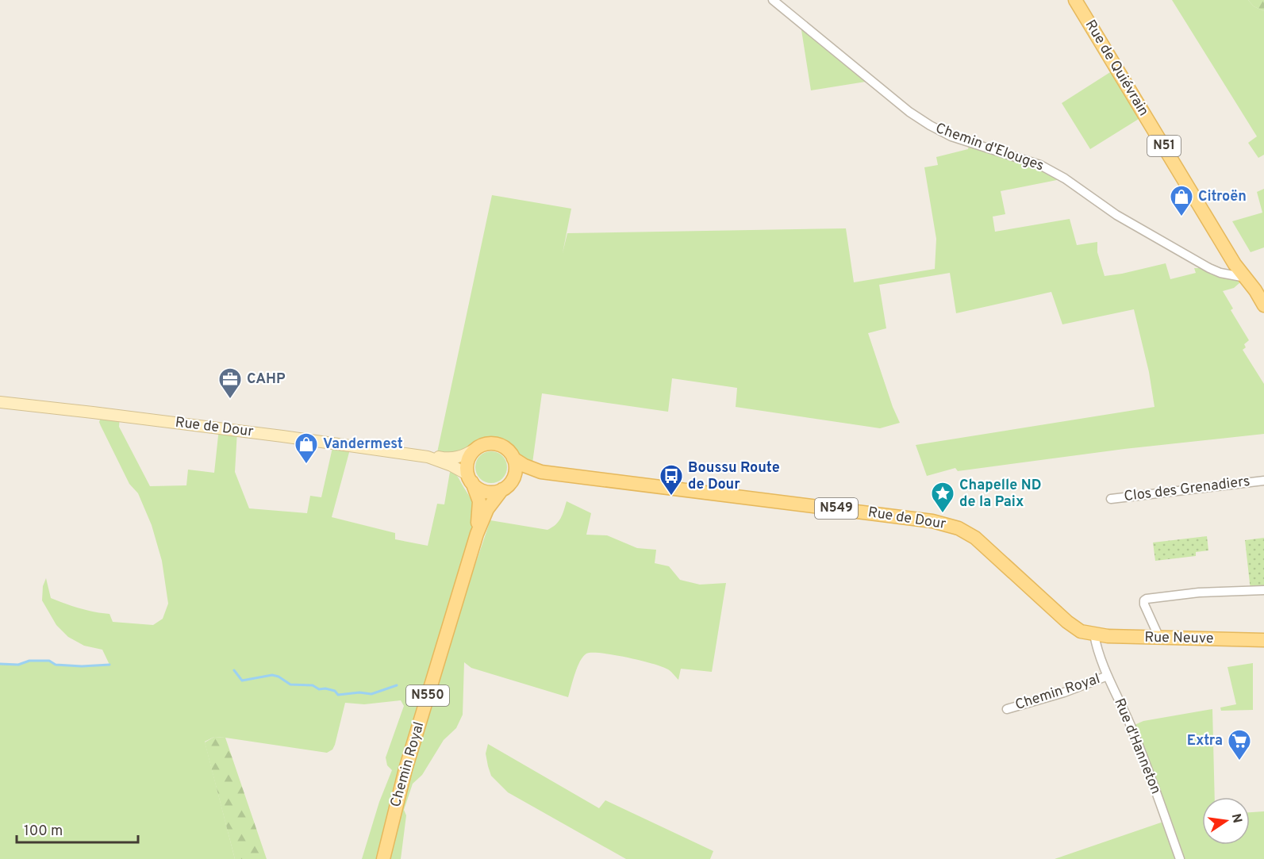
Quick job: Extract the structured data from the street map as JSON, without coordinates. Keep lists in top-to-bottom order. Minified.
{"streets":{"main road":["Rue de Quiévrain","N51","Rue de Dour","N549","Rue Neuve","Chemin Royal","N550"],"street":["Chemin d'Elouges","Clos des Grenadiers","Rue d'Hanneton"]},"crossings":[["Rue de Quiévrain","Chemin d'Elouges"],["Rue de Dour","Rue Neuve"],["Rue de Dour","Chemin Royal"],["Rue de Dour","Rue d'Hanneton"],["Rue Neuve","Rue d'Hanneton"],["Chemin Royal","Rue d'Hanneton"]],"places":{"shop":["Citroën","Vandermest"],"office":["CAHP"],"bus stop":["Boussu Route de Dour"],"place":["Chapelle ND de la Paix"],"supermarket":["Extra"]},"scale_bar":"100 m","north":"right"}
